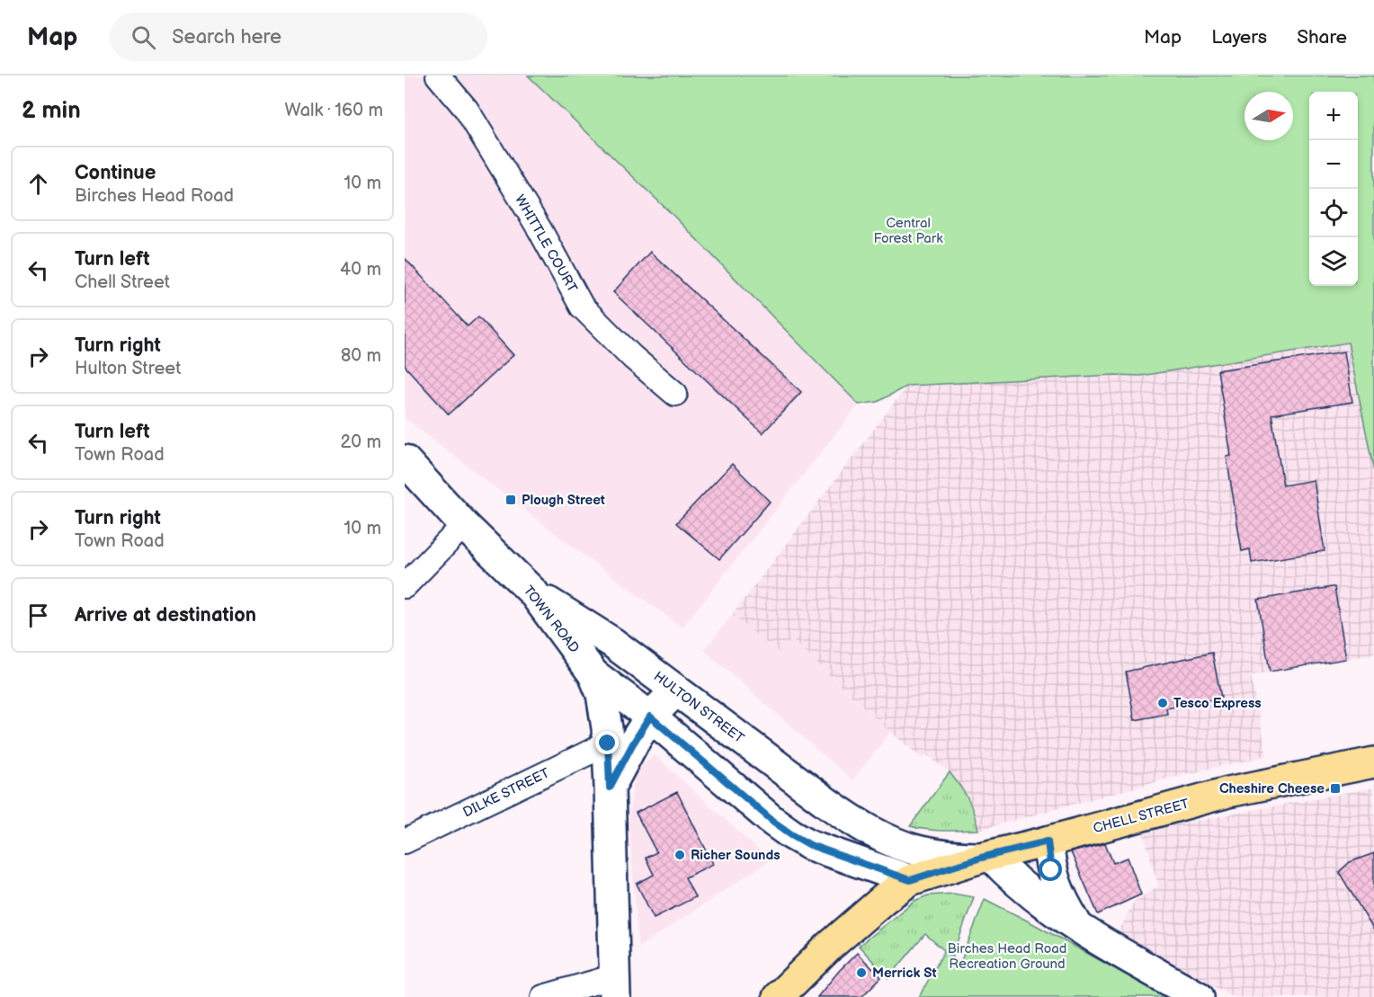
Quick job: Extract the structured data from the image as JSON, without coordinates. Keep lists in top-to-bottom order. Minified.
{"streets":{"main road":["TOWN ROAD","HULTON STREET","CHELL STREET"],"street":["WHITTLE COURT","DILKE STREET"]},"crossings":[["TOWN ROAD","HULTON STREET"],["TOWN ROAD","DILKE STREET"],["HULTON STREET","CHELL STREET"]],"parks":["Central Forest Park","Birches Head Road Recreation Ground"],"places":{"transit":["Plough Street","Cheshire Cheese"],"other":["Tesco Express","Richer Sounds","Merrick St"]},"north":"right","page":{"header":"Map","search":"Search here","nav":["Map","Layers","Share"],"heading":["2 min","Walk · 160 m"],"map_buttons":["+","−"],"list":[["Continue","Birches Head Road","10 m"],["Turn left","Chell Street","40 m"],["Turn right","Hulton Street","80 m"],["Turn left","Town Road","20 m"],["Turn right","Town Road","10 m"],"Arrive at destination"]}}
